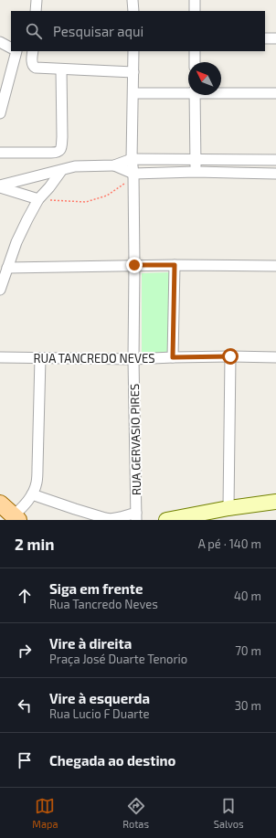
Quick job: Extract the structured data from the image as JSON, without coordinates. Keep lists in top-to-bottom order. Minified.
{"streets":{"street":["RUA TANCREDO NEVES","RUA GERVASIO PIRES"]},"crossings":[["RUA TANCREDO NEVES","RUA GERVASIO PIRES"]],"north":"top left","page":{"search":"Pesquisar aqui","heading":["2 min","A pé · 140 m"],"list":[["Siga em frente","Rua Tancredo Neves","40 m"],["Vire à direita","Praça José Duarte Tenorio","70 m"],["Vire à esquerda","Rua Lucio F Duarte","30 m"],"Chegada ao destino"],"nav":["Mapa","Rotas","Salvos"]}}
